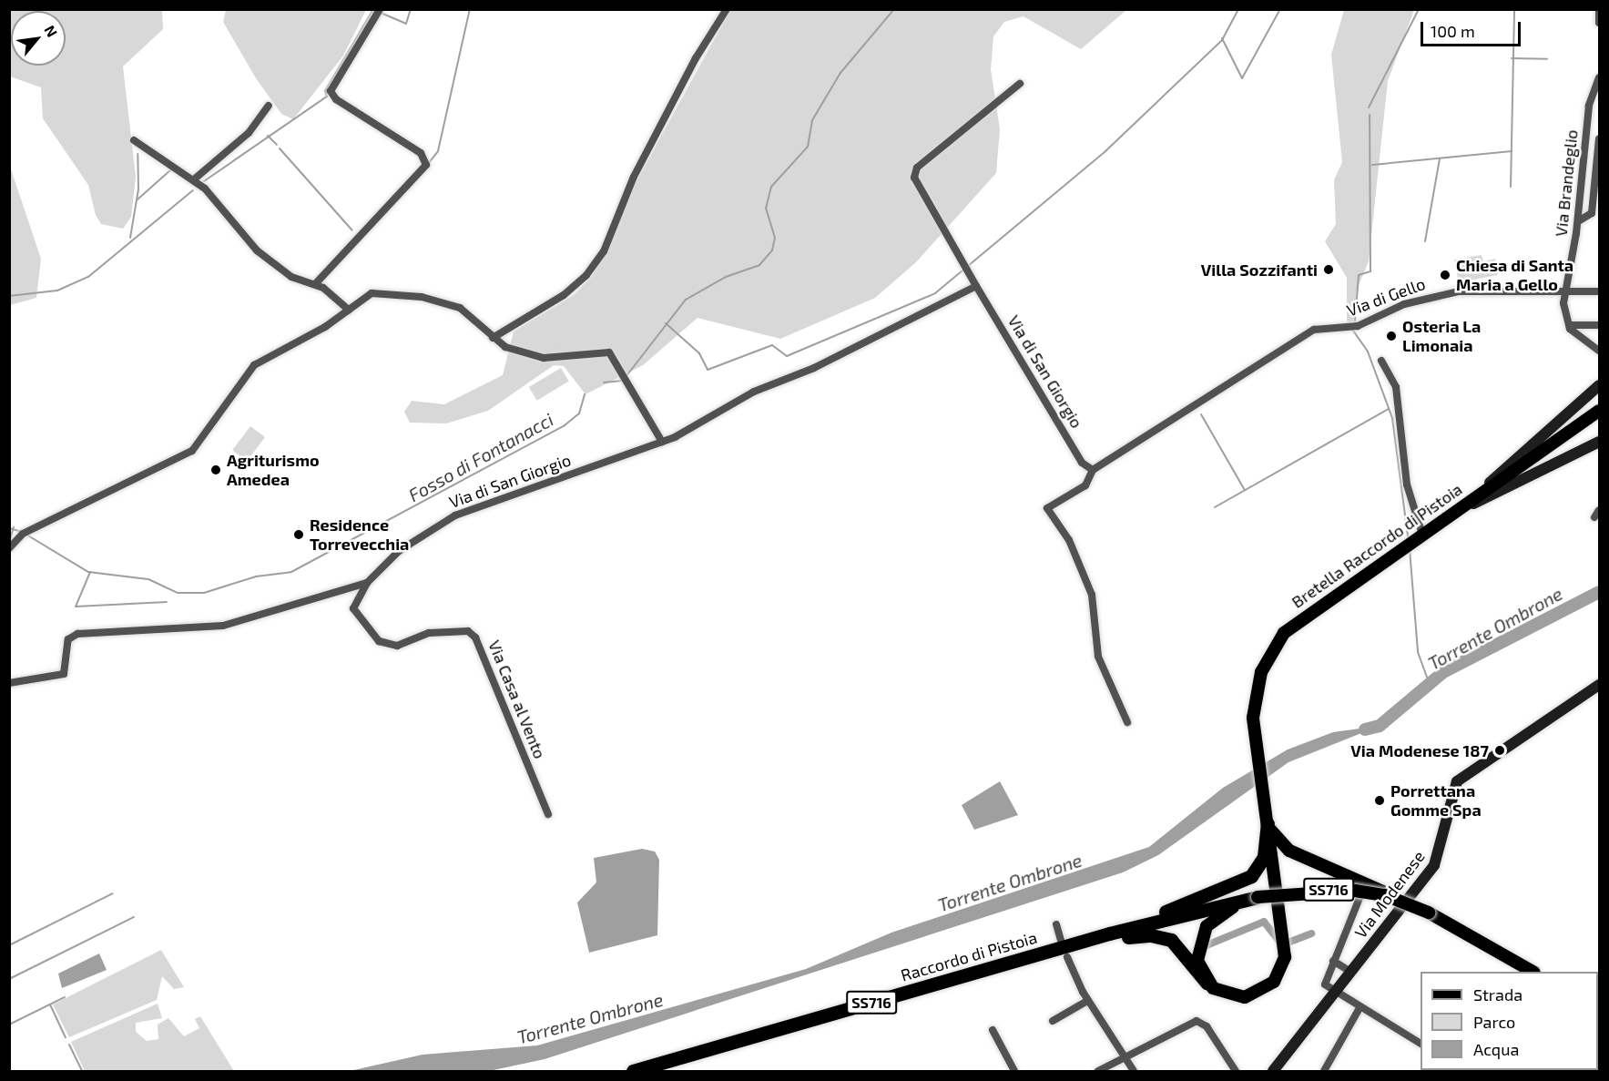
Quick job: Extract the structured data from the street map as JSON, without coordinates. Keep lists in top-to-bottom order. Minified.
{"streets":{"highway":["SS716","Raccordo di Pistoia"],"main road":["Bretella Raccordo di Pistoia"],"street":["Via Brandeglio","Via di Gello","Via di San Giorgio","Via Casa al Vento","Via Modenese"]},"crossings":[["Via Brandeglio","Via di Gello"],["Via di Gello","Via di San Giorgio"],["Via di San Giorgio","Via Casa al Vento"]],"water":["Fosso di Fontanacci","Torrente Ombrone"],"places":["Villa Sozzifanti","Chiesa di Santa Maria a Gello","Osteria La Limonaia","Agriturismo Amedea","Residence Torrevecchia","Via Modenese 187","Porrettana Gomme Spa"],"legend":["Strada","Parco","Acqua"],"scale_bar":"100 m","north":"top right"}
